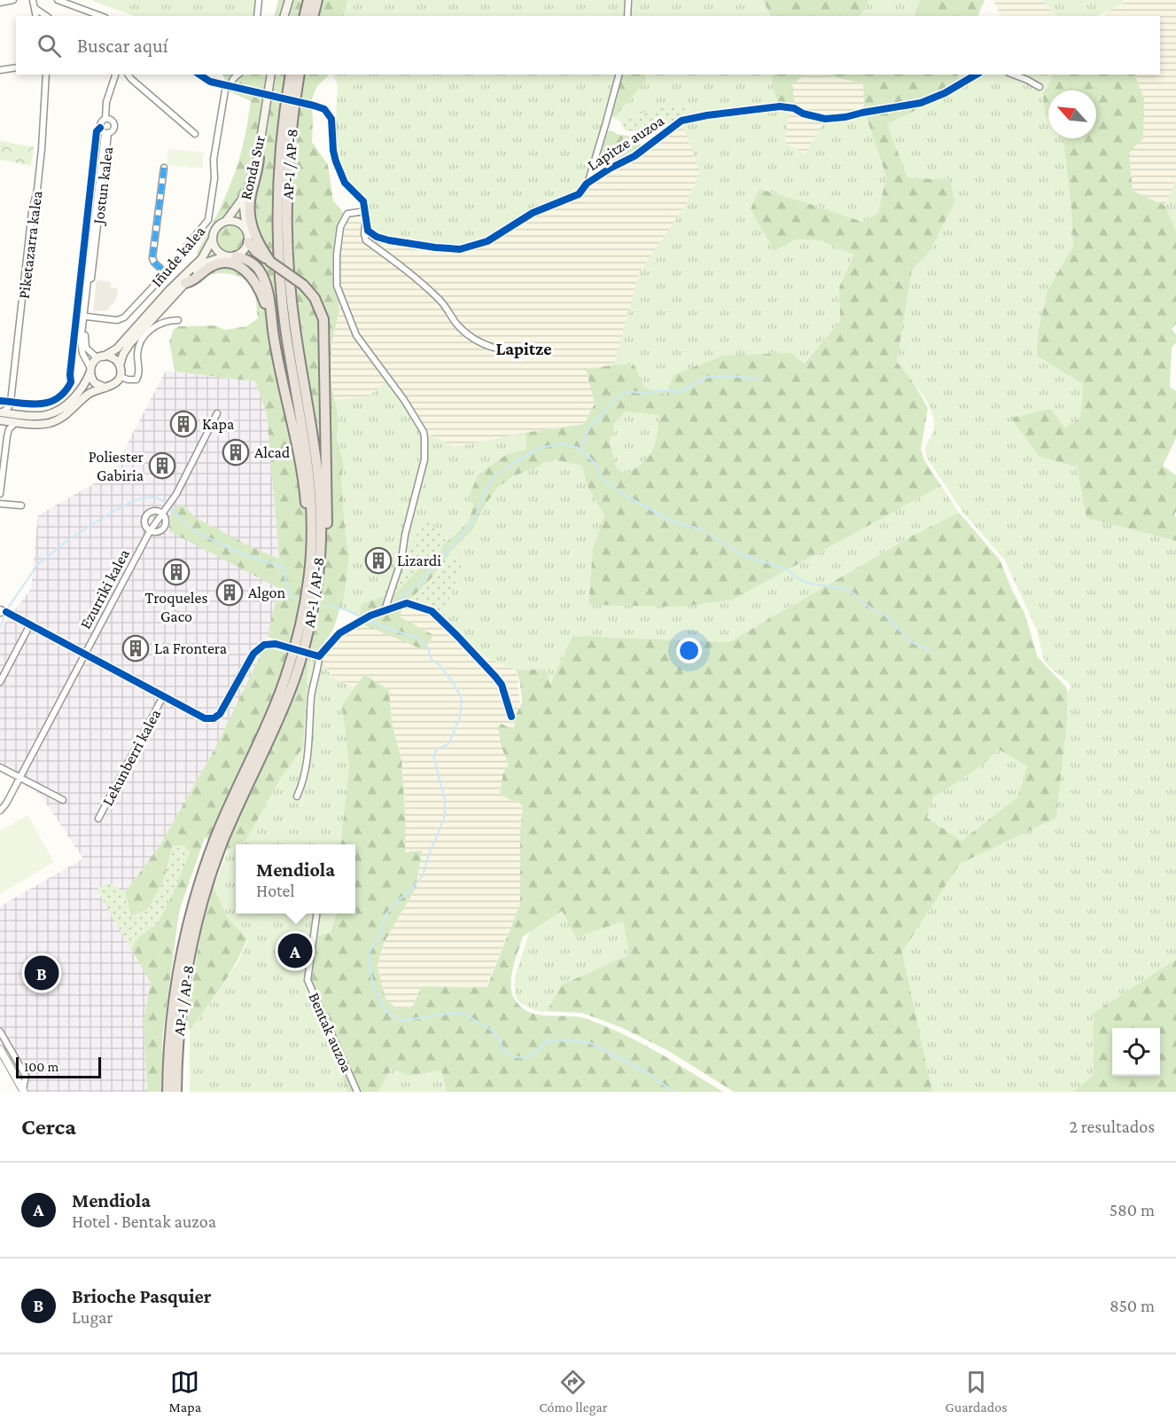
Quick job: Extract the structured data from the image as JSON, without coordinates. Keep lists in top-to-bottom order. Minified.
{"streets":{"highway":["AP-1 / AP-8"],"main road":["Ronda Sur"],"street":["Lapitze auzoa","Jostun kalea","Piketazarra kalea","Iñude kalea","Ezurriki kalea","Lekunberri kalea","Bentak auzoa"]},"crossings":[["Jostun kalea","Iñude kalea"]],"districts":["Lapitze"],"places":{"building":["Kapa","Alcad","Poliester Gabiria","Lizardi","Troqueles Gaco","Algon","La Frontera"]},"scale_bar":"100 m","north":"top left","page":{"search":"Buscar aquí","popup":["Mendiola","Hotel"],"pins":["A","B"],"scale":"100 m","heading":["Cerca","2 resultados"],"list":[{"mark":"A","name":"Mendiola","note":"Hotel · Bentak auzoa","value":"580 m"},{"mark":"B","name":"Brioche Pasquier","note":"Lugar","value":"850 m"}],"nav":["Mapa","Cómo llegar","Guardados"]}}
